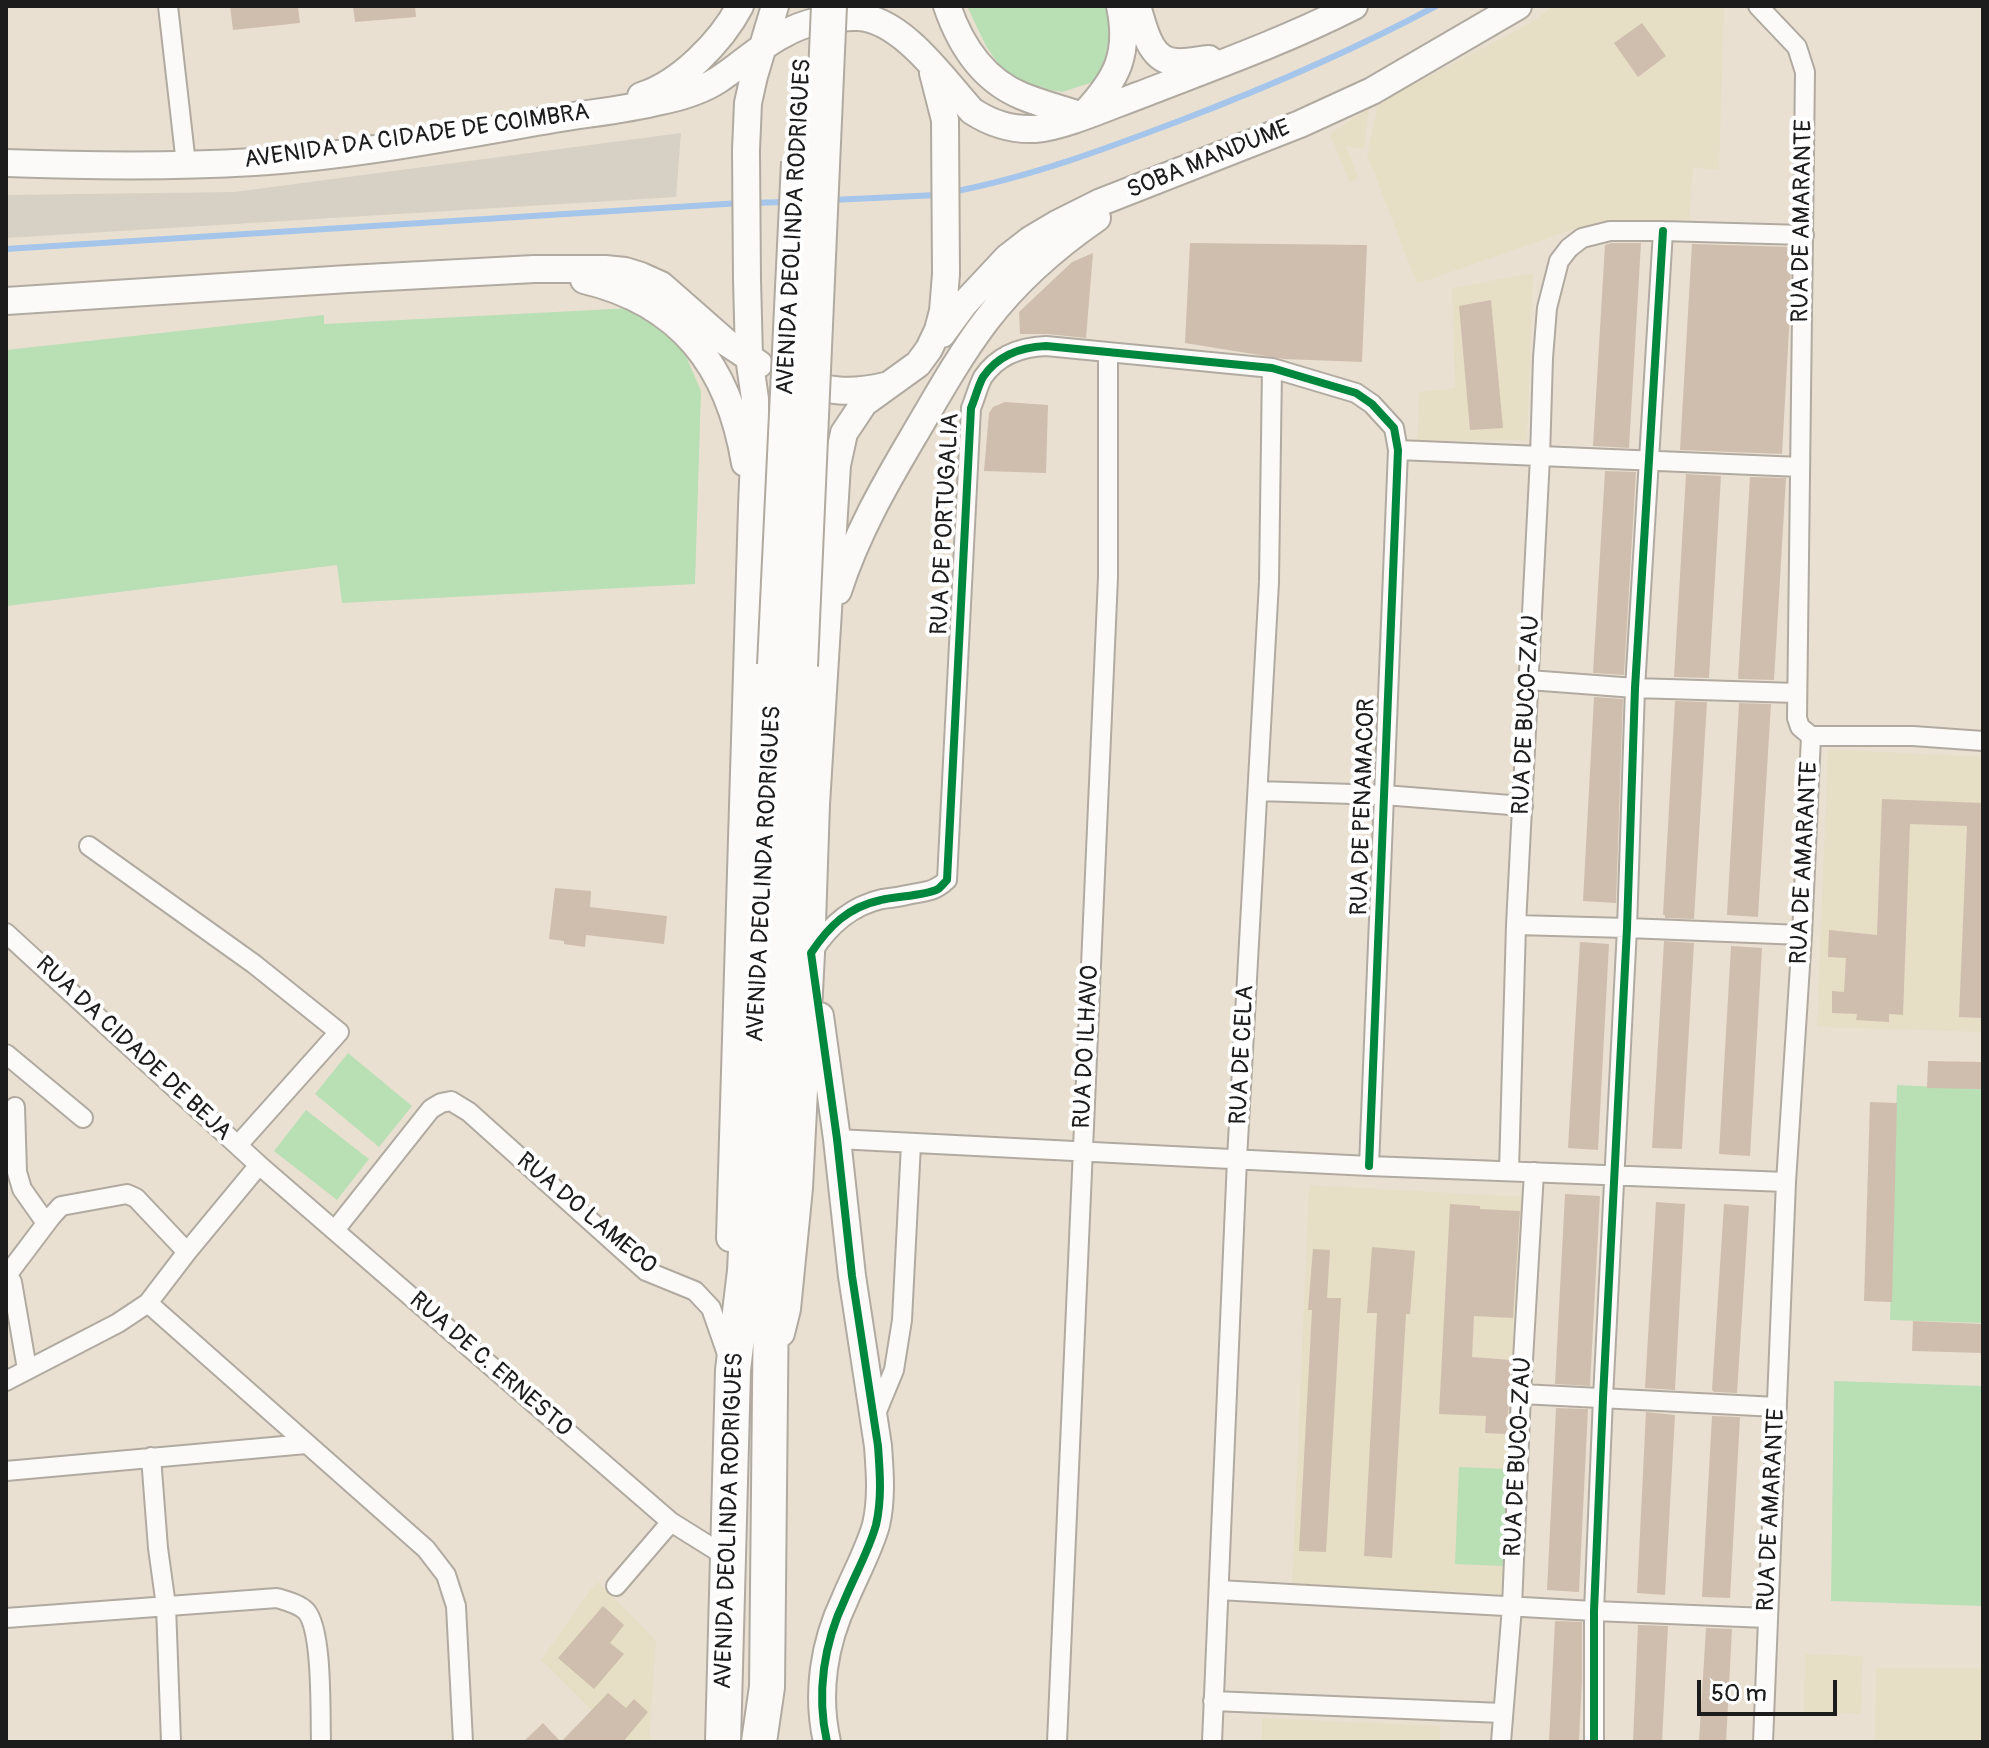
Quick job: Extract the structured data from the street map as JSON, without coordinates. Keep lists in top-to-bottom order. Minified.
{"streets":{"highway":["AVENIDA DEOLINDA RODRIGUES"],"main road":["AVENIDA DA CIDADE DE COIMBRA","SOBA MANDUME"],"street":["RUA DE AMARANTE","RUA DE PORTUGALIA","RUA DE BUCO-ZAU","RUA DE PENAMACOR","RUA DO ILHAVO","RUA DA CIDADE DE BEJA","RUA DE CELA","RUA DO LAMECO","RUA DE C. ERNESTO"]},"crossings":[["SOBA MANDUME","AVENIDA DEOLINDA RODRIGUES"],["AVENIDA DEOLINDA RODRIGUES","RUA DO LAMECO"],["AVENIDA DEOLINDA RODRIGUES","RUA DE C. ERNESTO"],["RUA DE PORTUGALIA","RUA DE PENAMACOR"],["RUA DE PORTUGALIA","RUA DO ILHAVO"],["RUA DE PORTUGALIA","RUA DE CELA"],["RUA DA CIDADE DE BEJA","RUA DE C. ERNESTO"],["RUA DO LAMECO","RUA DE C. ERNESTO"]],"scale_bar":"50 m"}
